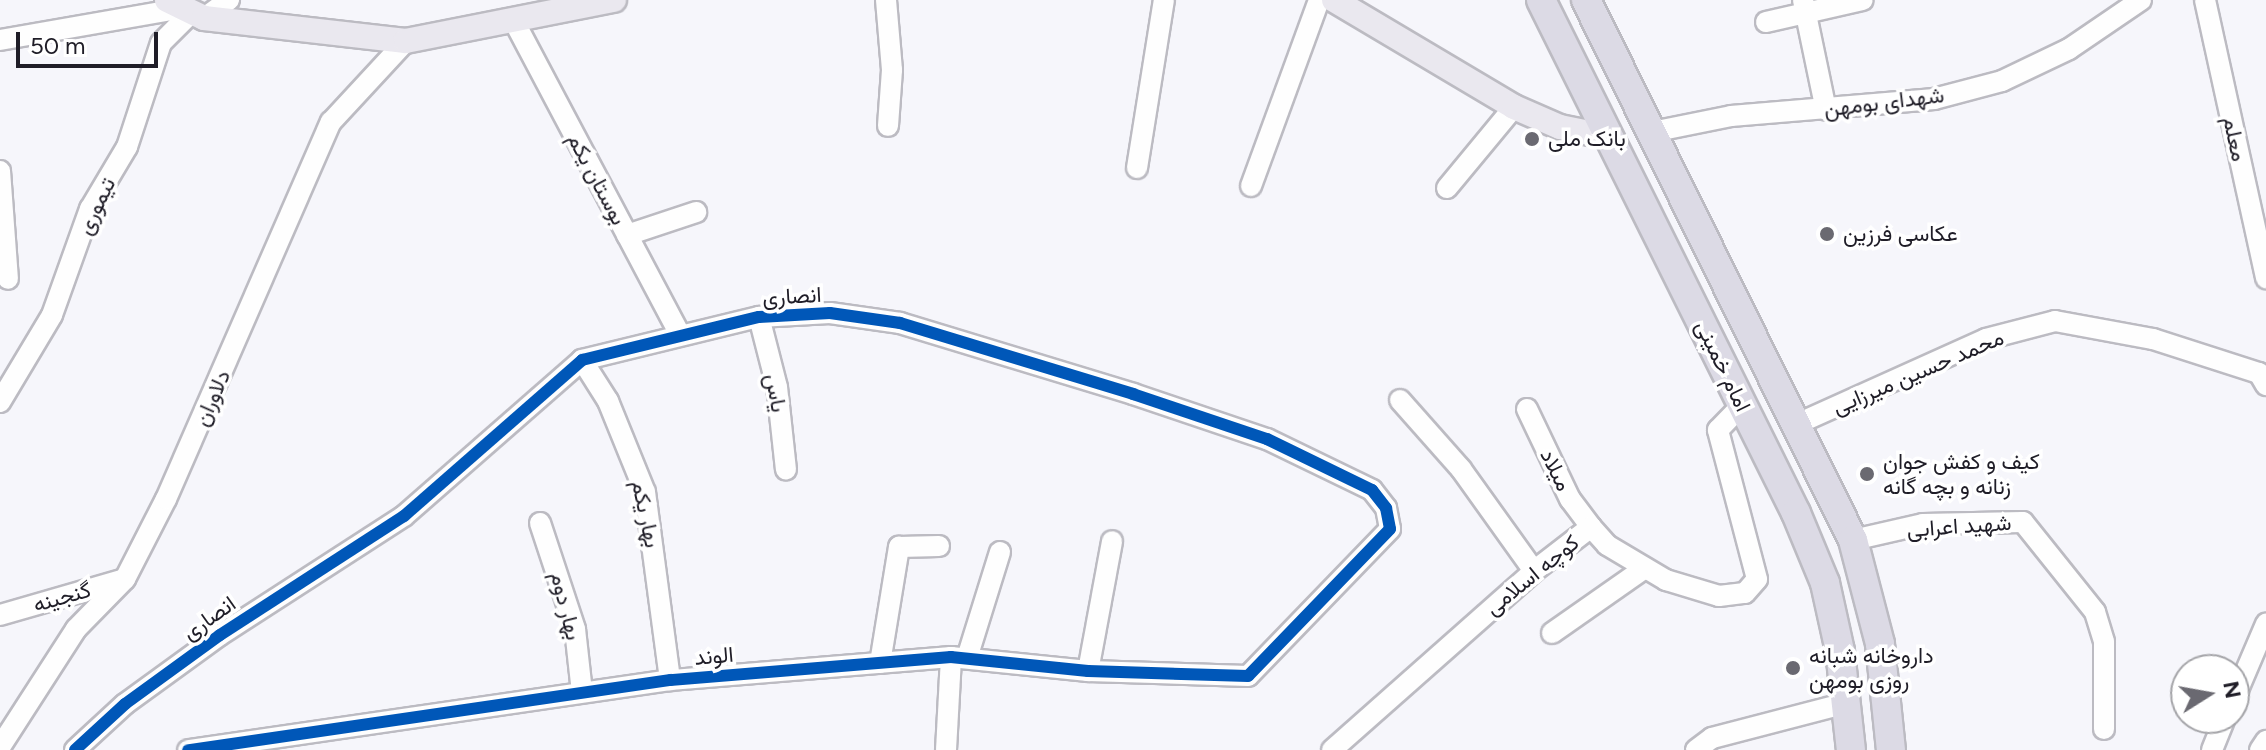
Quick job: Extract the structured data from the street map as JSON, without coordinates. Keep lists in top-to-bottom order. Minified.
{"streets":{"highway":["امام خمینی"],"street":["شهدای بومهن","معلم","بوستان یکم","تیموری","انصاری","محمد حسین میرزایی","یاس","دلاوران","میلاد","بهار یکم","شهید اعرابی","کوچه اسلامی","گنجینه","بهار دوم","الوند"]},"crossings":[["شهدای بومهن","امام خمینی"],["بوستان یکم","انصاری"],["انصاری","یاس"],["انصاری","بهار یکم"],["انصاری","الوند"],["امام خمینی","محمد حسین میرزایی"],["امام خمینی","شهید اعرابی"],["امام خمینی","کوچه اسلامی"],["دلاوران","گنجینه"],["میلاد","کوچه اسلامی"],["بهار یکم","الوند"],["بهار دوم","الوند"]],"places":["بانک ملی","عکاسی فرزین","کیف و کفش جوان زنانه و بچه گانه","داروخانه شبانه روزی بومهن"],"scale_bar":"50 m","north":"right"}
